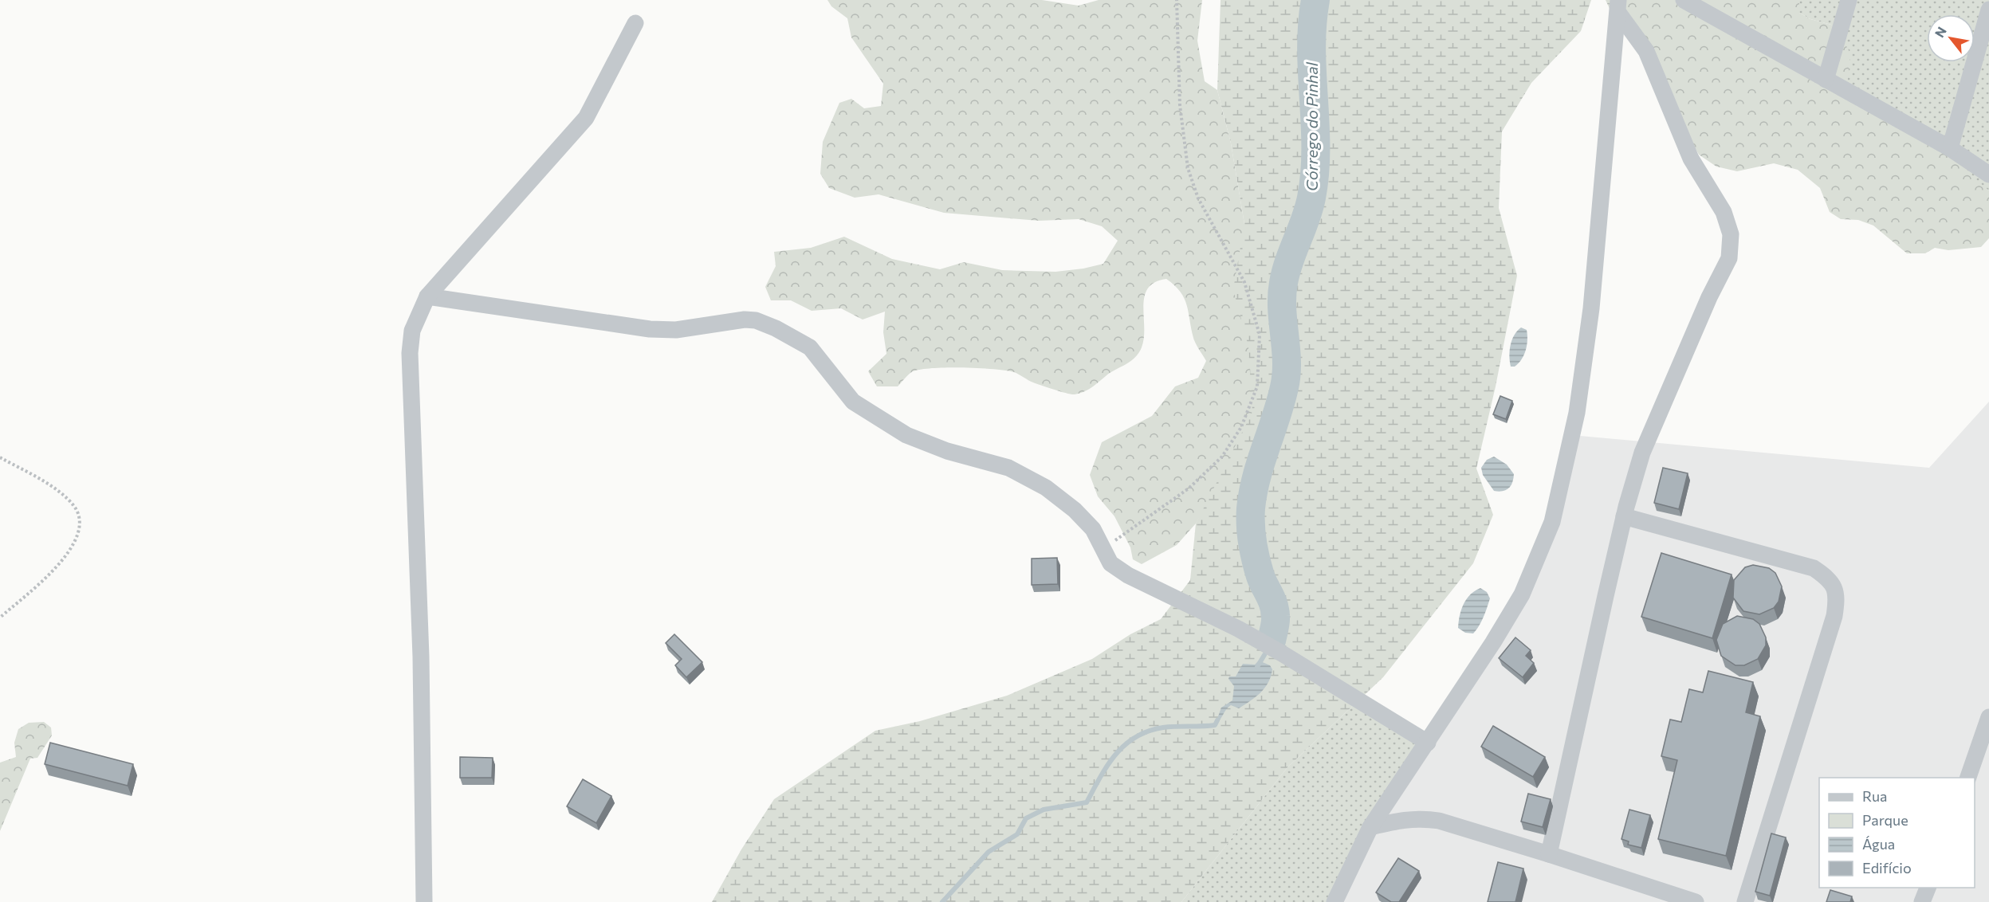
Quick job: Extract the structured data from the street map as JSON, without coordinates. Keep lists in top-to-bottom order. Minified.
{"water":["Córrego do Pinhal"],"legend":["Rua","Parque","Água","Edifício"],"north":"top left"}
